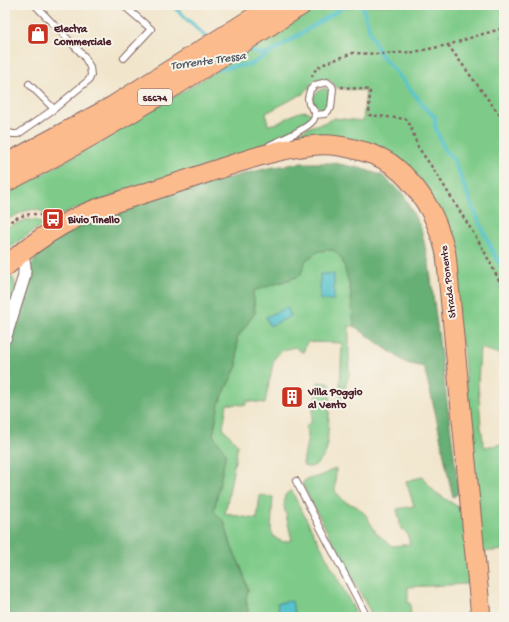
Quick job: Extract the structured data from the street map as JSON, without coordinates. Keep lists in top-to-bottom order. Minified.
{"streets":{"highway":["SS674"],"main road":["Strada Ponente"]},"water":["Torrente Tressa"],"places":{"shop":["Electra Commerciale"],"bus stop":["Bivio Tinello"],"building":["Villa Poggio al Vento"]}}
